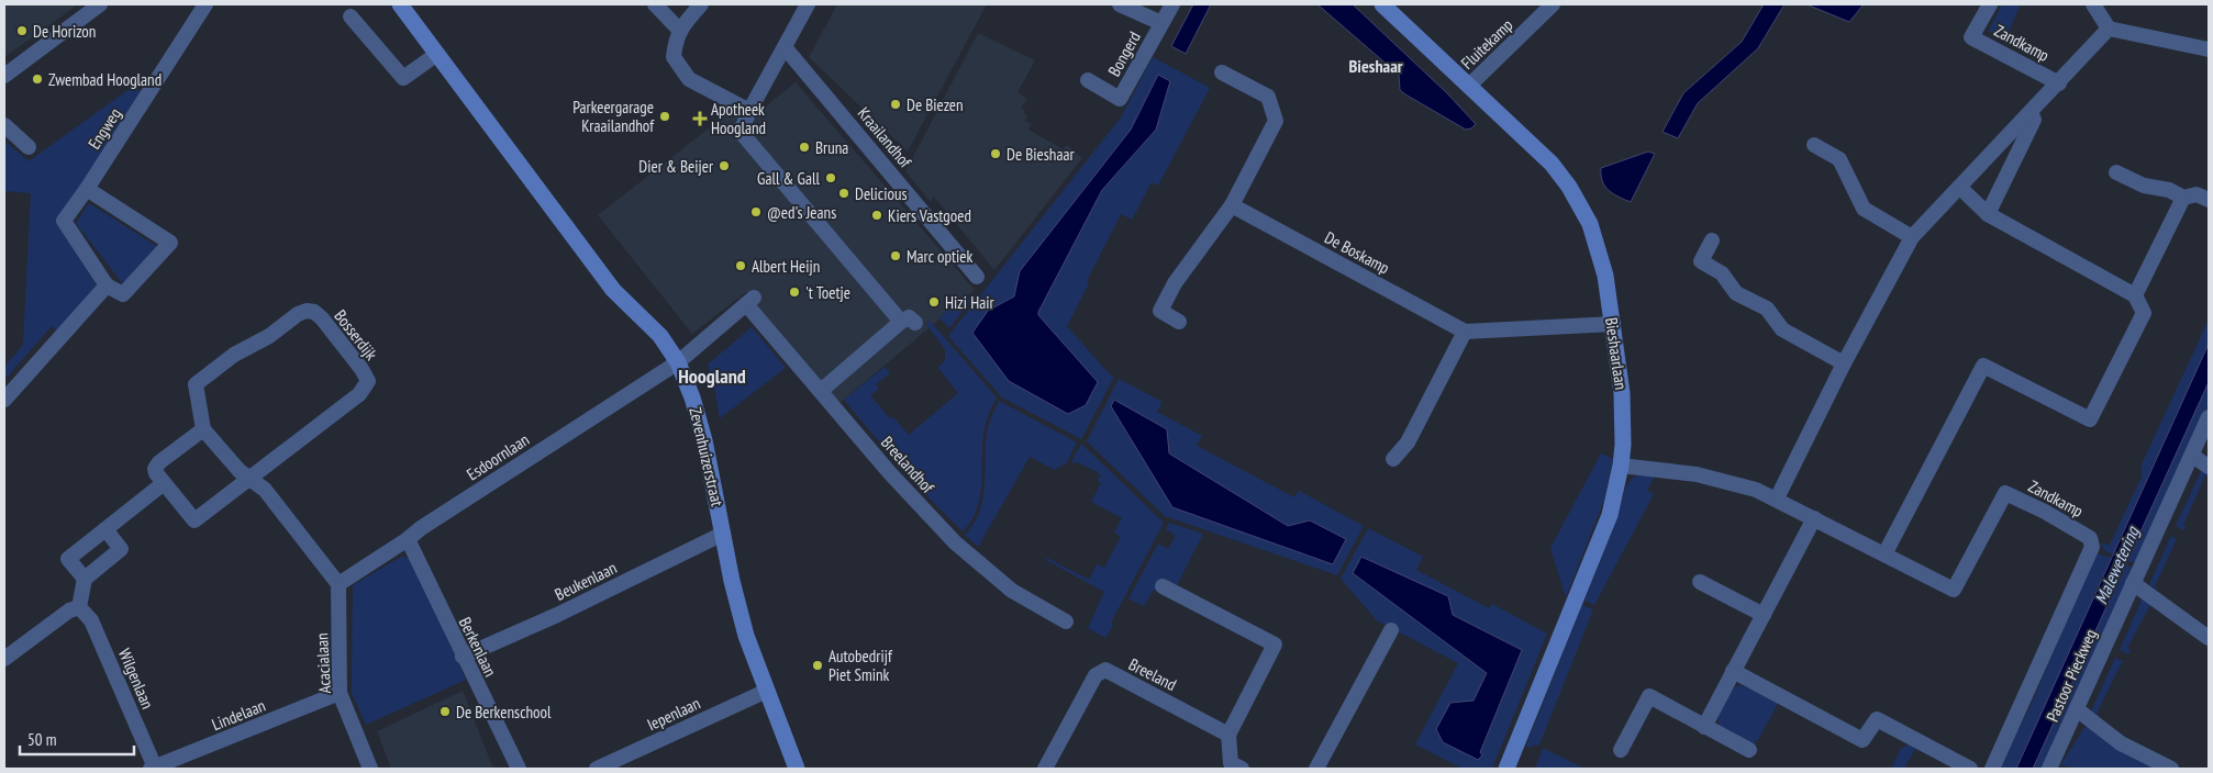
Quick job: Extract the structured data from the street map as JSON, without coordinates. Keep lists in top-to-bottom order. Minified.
{"streets":{"street":["Zandkamp","Fluitekamp","Bongerd","Engweg","Kraailandhof","De Boskamp","Bosserdijk","Bieshaarlaan","Esdoornlaan","Zevenhuizerstraat","Breelandhof","Beukenlaan","Berkenlaan","Acacialaan","Breeland","Pastoor Pieckweg","Wilgenlaan","Iepenlaan","Lindelaan"]},"crossings":[["Zandkamp","Bieshaarlaan"],["Fluitekamp","Bieshaarlaan"],["Esdoornlaan","Zevenhuizerstraat"],["Esdoornlaan","Breelandhof"],["Esdoornlaan","Berkenlaan"],["Esdoornlaan","Acacialaan"],["Zevenhuizerstraat","Breelandhof"],["Zevenhuizerstraat","Beukenlaan"],["Zevenhuizerstraat","Iepenlaan"],["Beukenlaan","Berkenlaan"],["Acacialaan","Lindelaan"],["Wilgenlaan","Lindelaan"]],"districts":["Bieshaar","Hoogland"],"water":["Malewetering"],"places":{"other":["De Horizon","Zwembad Hoogland","De Biezen","Parkeergarage Kraailandhof","Bruna","De Bieshaar","Dier & Beijer","Gall & Gall","Delicious","@ed's Jeans","Kiers Vastgoed","Marc optiek","Albert Heijn","'t Toetje","Hizi Hair","Autobedrijf Piet Smink","De Berkenschool"],"health":["Apotheek Hoogland"]},"scale_bar":"50 m"}
